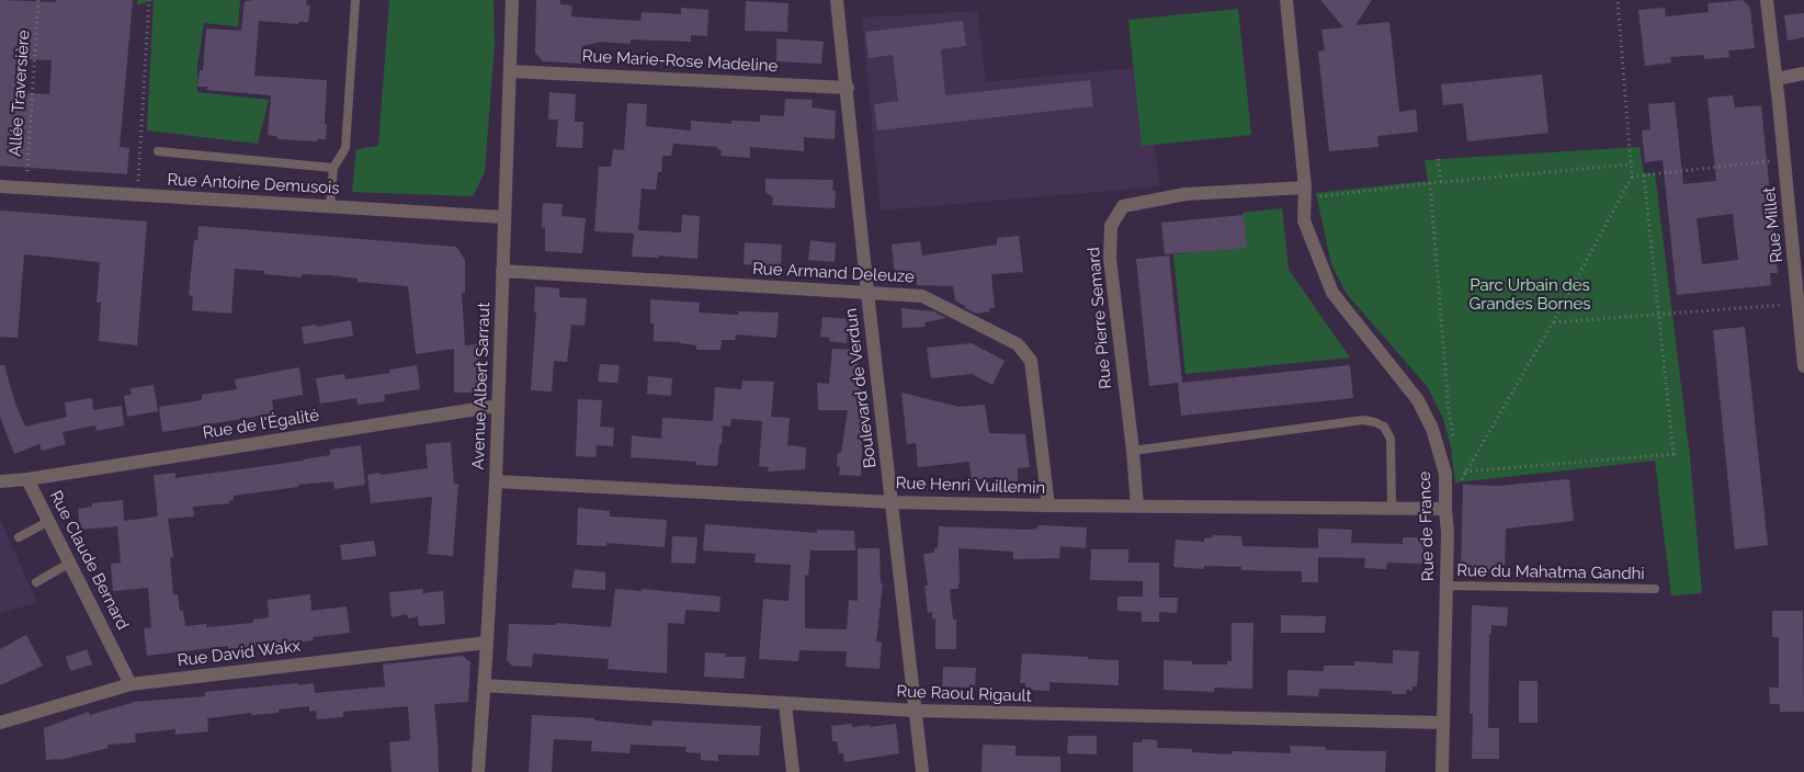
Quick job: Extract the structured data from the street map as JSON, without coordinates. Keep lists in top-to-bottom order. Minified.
{"streets":{"street":["Rue Marie-Rose Madeline","Rue Antoine Demusois","Rue Millet","Rue Armand Deleuze","Rue Pierre Semard","Avenue Albert Sarraut","Boulevard de Verdun","Rue de l'Égalité","Rue Henri Vuillemin","Rue de France","Rue Claude Bernard","Rue David Wakx","Rue Raoul Rigault"],"lane":["Rue du Mahatma Gandhi"],"path":["Allée Traversière"]},"crossings":[["Rue Marie-Rose Madeline","Avenue Albert Sarraut"],["Rue Marie-Rose Madeline","Boulevard de Verdun"],["Allée Traversière","Rue Antoine Demusois"],["Rue Antoine Demusois","Avenue Albert Sarraut"],["Rue Armand Deleuze","Avenue Albert Sarraut"],["Rue Armand Deleuze","Boulevard de Verdun"],["Rue Armand Deleuze","Rue Henri Vuillemin"],["Rue Pierre Semard","Rue Henri Vuillemin"],["Rue Pierre Semard","Rue de France"],["Avenue Albert Sarraut","Rue de l'Égalité"],["Avenue Albert Sarraut","Rue Henri Vuillemin"],["Avenue Albert Sarraut","Rue David Wakx"],["Avenue Albert Sarraut","Rue Raoul Rigault"],["Boulevard de Verdun","Rue Henri Vuillemin"],["Boulevard de Verdun","Rue Raoul Rigault"],["Rue de l'Égalité","Rue Claude Bernard"],["Rue Henri Vuillemin","Rue de France"],["Rue de France","Rue du Mahatma Gandhi"],["Rue de France","Rue Raoul Rigault"],["Rue Claude Bernard","Rue David Wakx"]],"parks":["Parc Urbain des Grandes Bornes"]}
